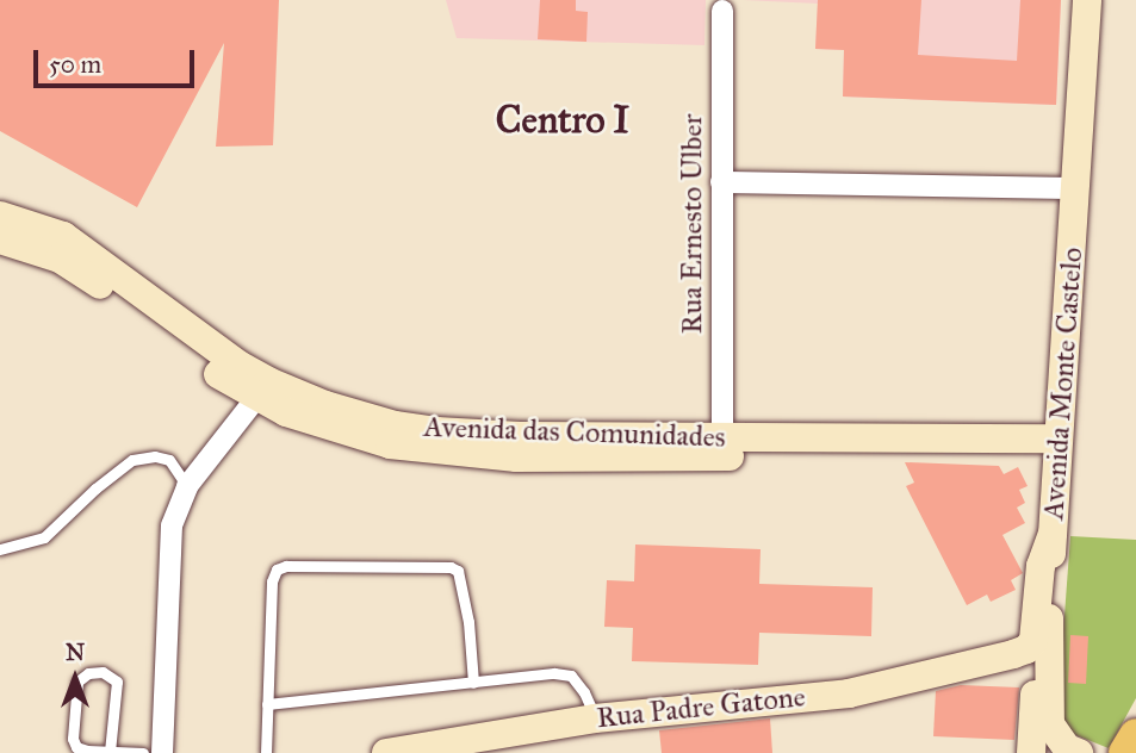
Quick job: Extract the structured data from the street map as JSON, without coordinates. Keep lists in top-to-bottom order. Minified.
{"streets":{"main road":["Avenida Monte Castelo","Avenida das Comunidades","Rua Padre Gatone"],"street":["Rua Ernesto Ulber"]},"crossings":[["Rua Ernesto Ulber","Avenida das Comunidades"],["Avenida Monte Castelo","Avenida das Comunidades"]],"districts":["Centro I"],"scale_bar":"50 m","north":"top"}
